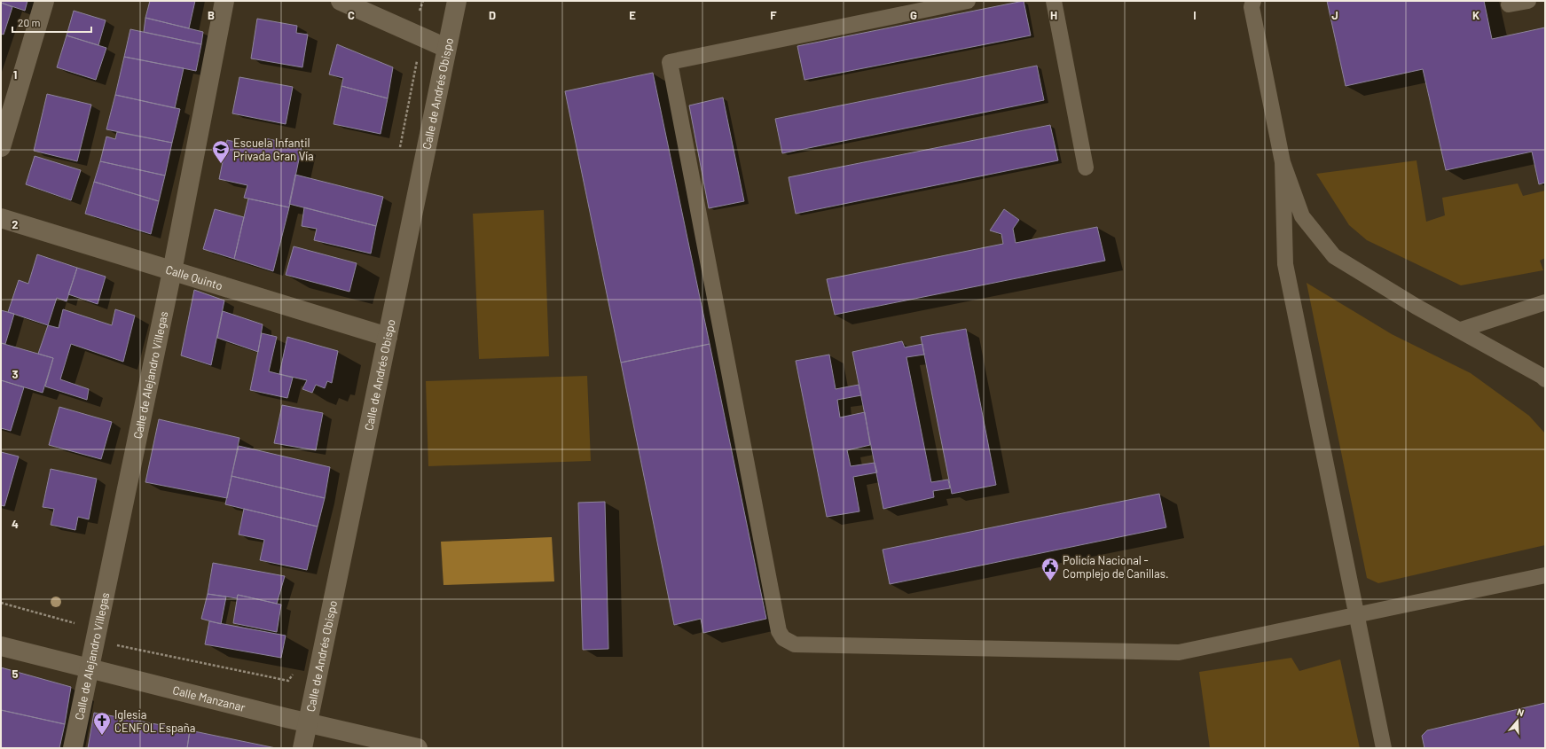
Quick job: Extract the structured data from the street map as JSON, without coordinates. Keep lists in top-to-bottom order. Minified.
{"streets":{"street":["Calle de Andrés Obispo","Calle Quinto","Calle de Alejandro Villegas","Calle Manzanar"]},"crossings":[["Calle de Andrés Obispo","Calle Quinto"],["Calle de Andrés Obispo","Calle Manzanar"],["Calle Quinto","Calle de Alejandro Villegas"],["Calle de Alejandro Villegas","Calle Manzanar"]],"places":{"school or university":["Escuela Infantil Privada Gran Vía"],"public building":["Policía Nacional - Complejo de Canillas."],"church":["Iglesia CENFOL España"]},"scale_bar":"20 m","north":"top","grid":{"columns":["B","C","D","E","F","G","H","I","J","K"],"rows":["1","2","3","4","5"]}}
